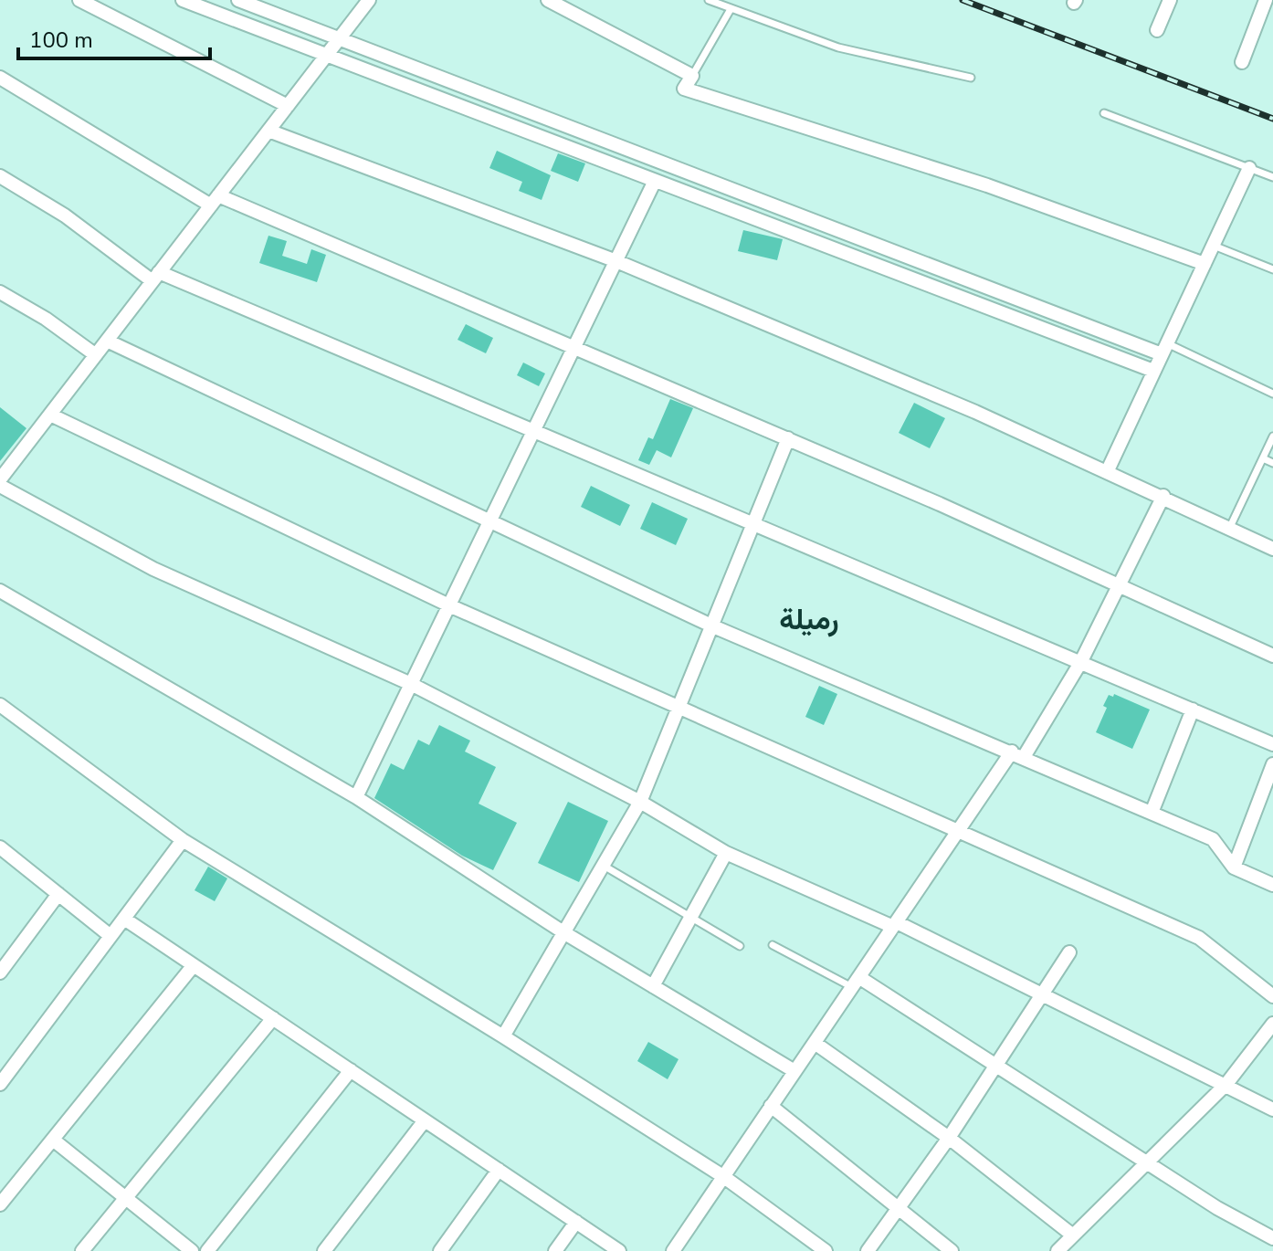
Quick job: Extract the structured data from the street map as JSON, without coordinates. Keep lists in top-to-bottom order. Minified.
{"districts":["رميلة"],"scale_bar":"100 m"}
